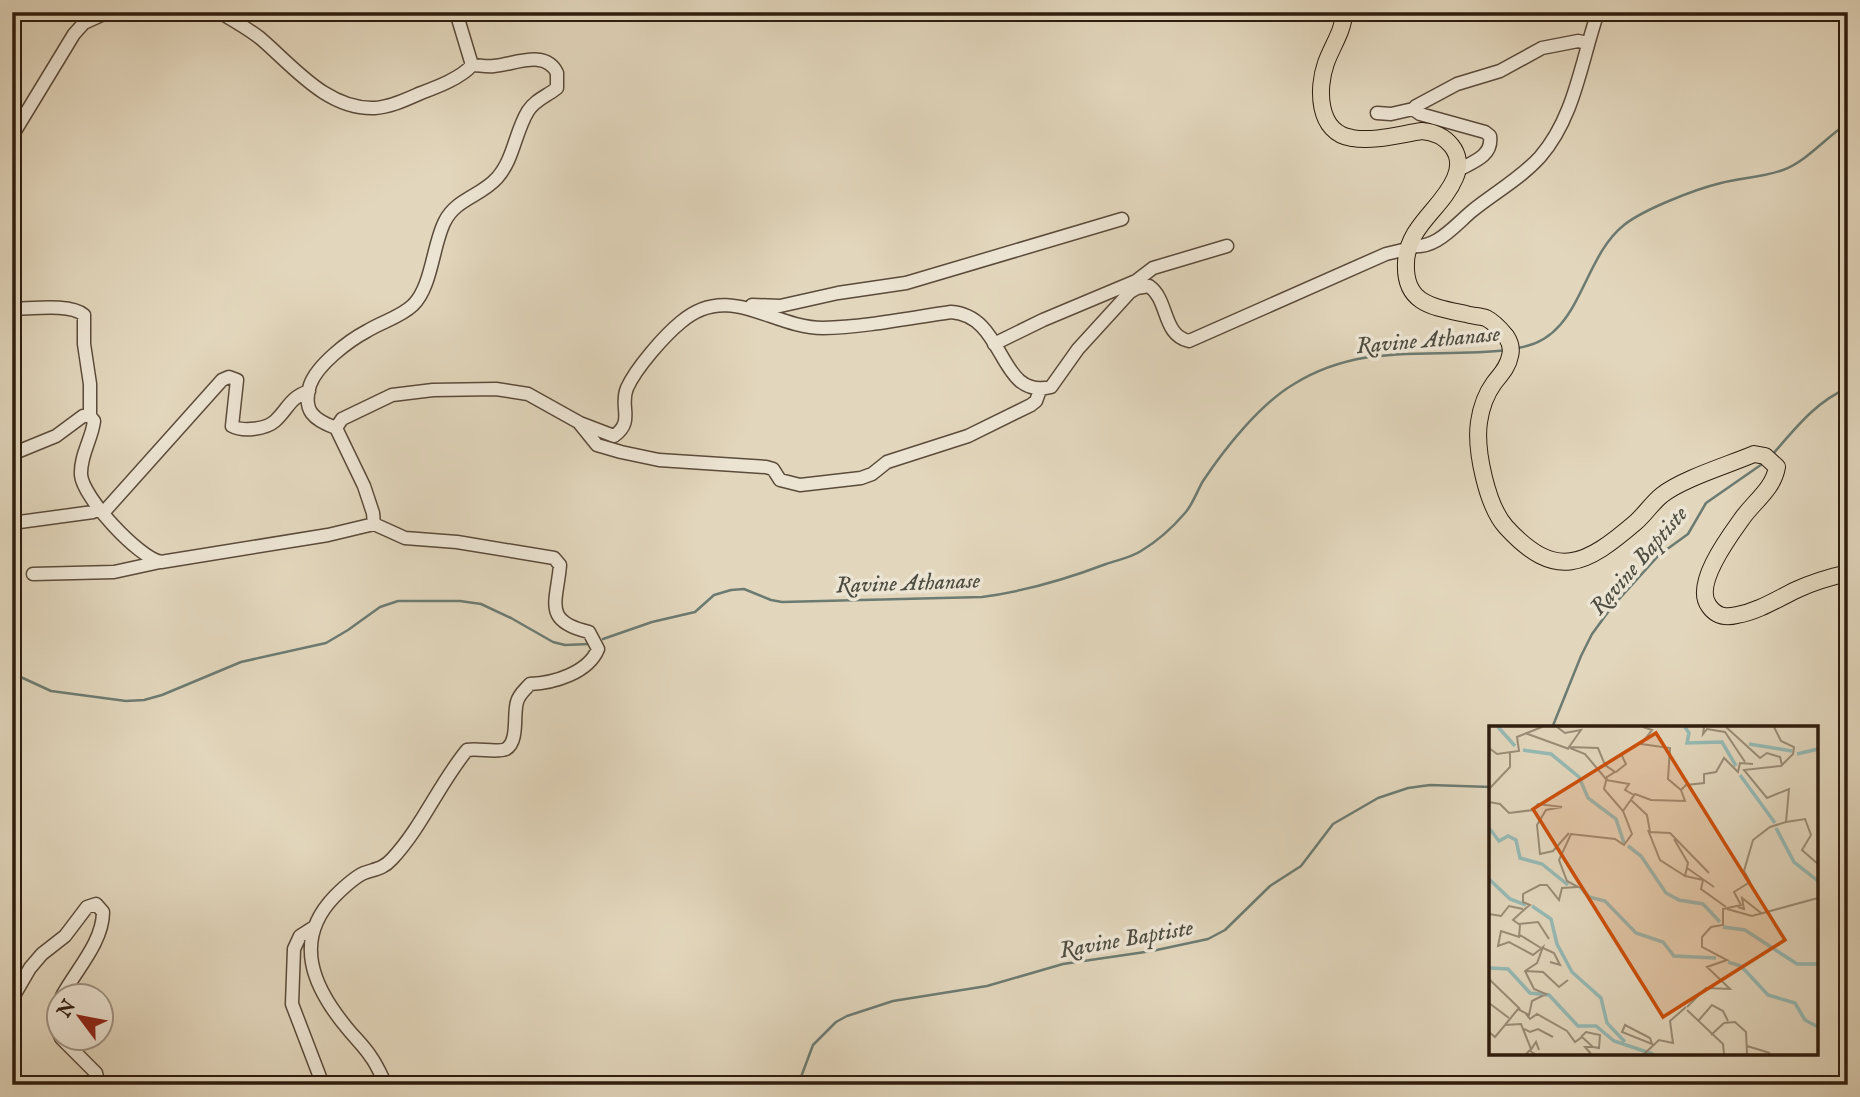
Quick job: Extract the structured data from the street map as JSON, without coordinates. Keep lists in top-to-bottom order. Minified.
{"water":["Ravine Athanase","Ravine Baptiste"],"north":"top left"}
